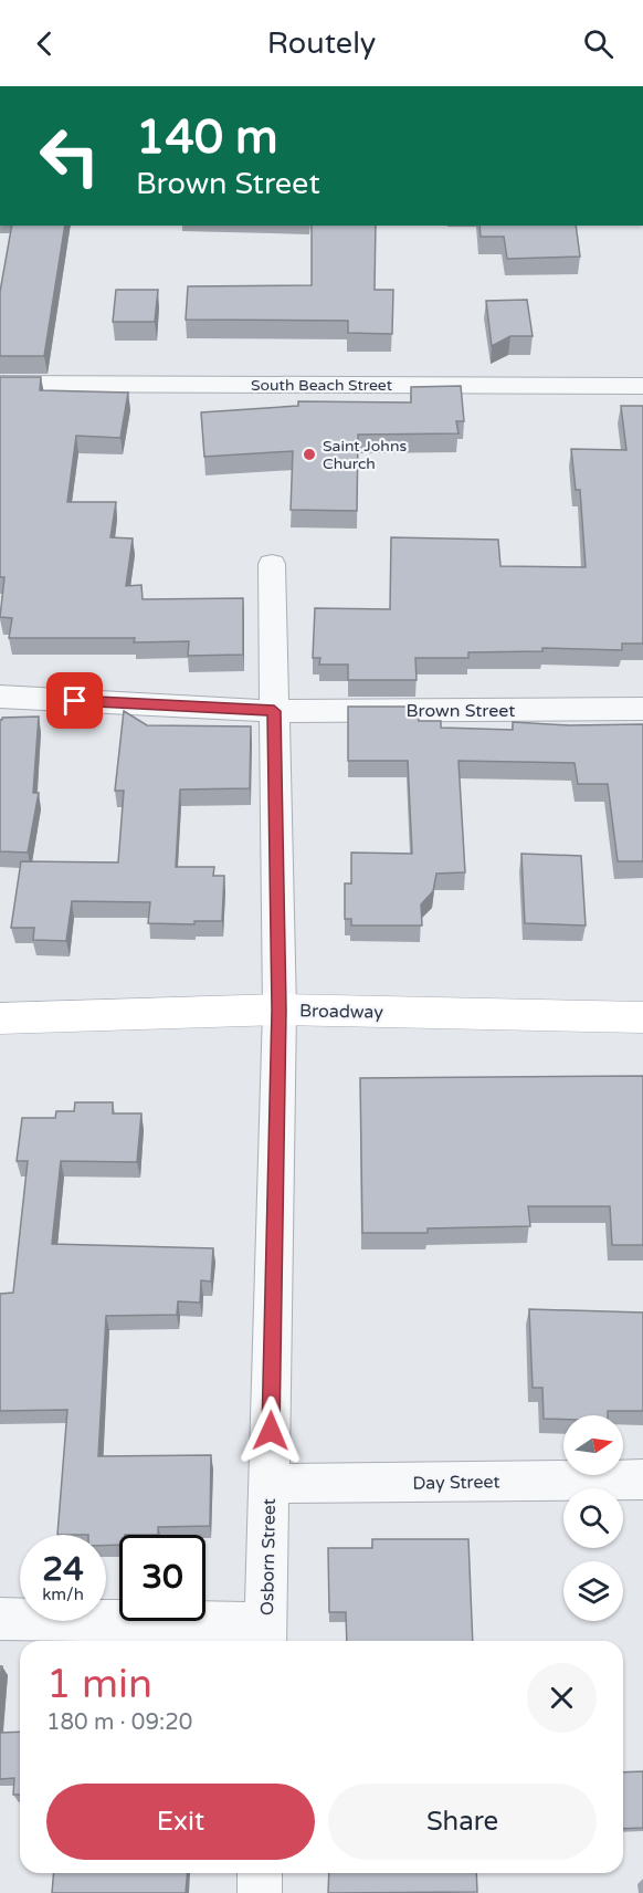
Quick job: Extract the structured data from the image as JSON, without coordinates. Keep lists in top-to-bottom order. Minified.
{"streets":{"main road":["Broadway"],"street":["South Beach Street","Brown Street","Day Street","Osborn Street"]},"crossings":[["Brown Street","Osborn Street"],["Broadway","Osborn Street"],["Day Street","Osborn Street"]],"places":["Saint Johns Church"],"north":"right","page":{"header":"Routely","turn":["140 m","Brown Street"],"speed":"24 km/h","limit":"30","heading":["1 min","180 m · 09:20"],"buttons":["Exit","Share"]}}
